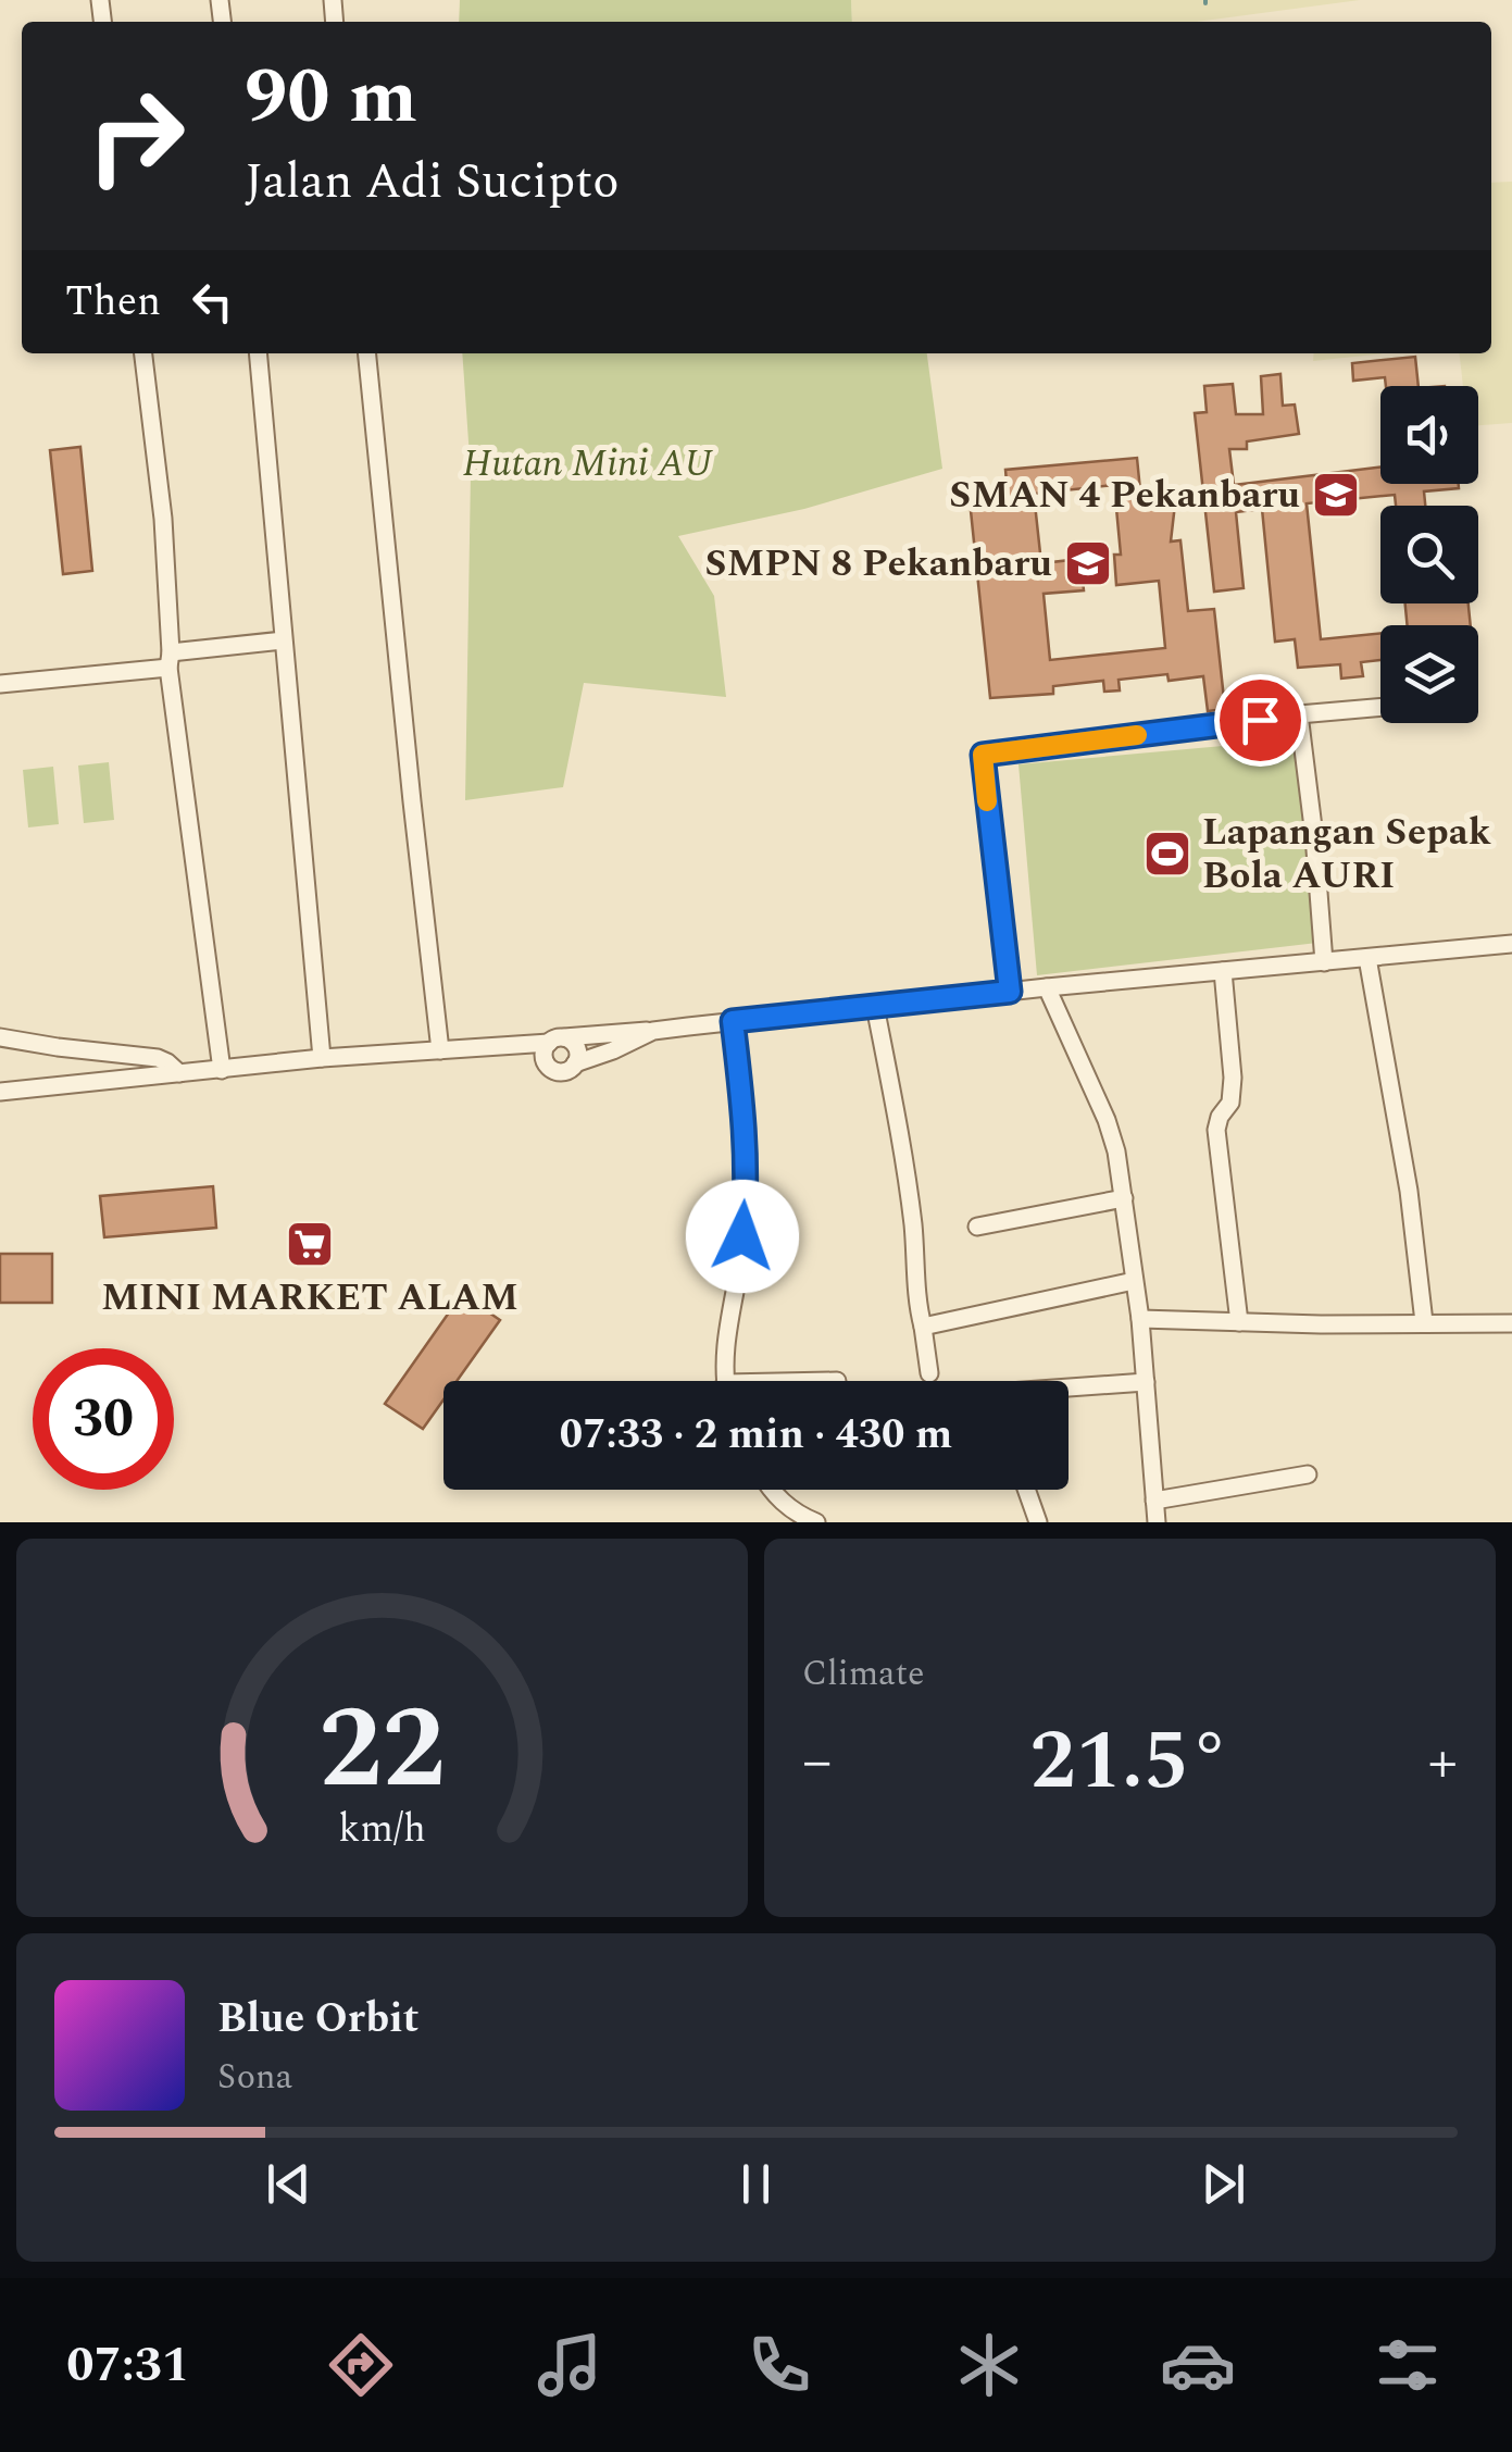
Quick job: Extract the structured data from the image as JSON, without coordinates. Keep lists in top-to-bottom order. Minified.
{"parks":["Hutan Mini AU"],"places":{"school or university":["SMAN 4 Pekanbaru","SMPN 8 Pekanbaru"],"sports":["Lapangan Sepak Bola AURI"],"supermarket":["MINI MARKET ALAM"]},"page":{"turn":["90 m","Jalan Adi Sucipto"],"then":"Then","limit":"30","trip":"07:33 · 2 min · 430 m","tile":"Climate","heat":["−","21.5°","+"],"song":["Blue Orbit","Sona"],"tabs":"07:31","gauge":["22","km/h"]}}
